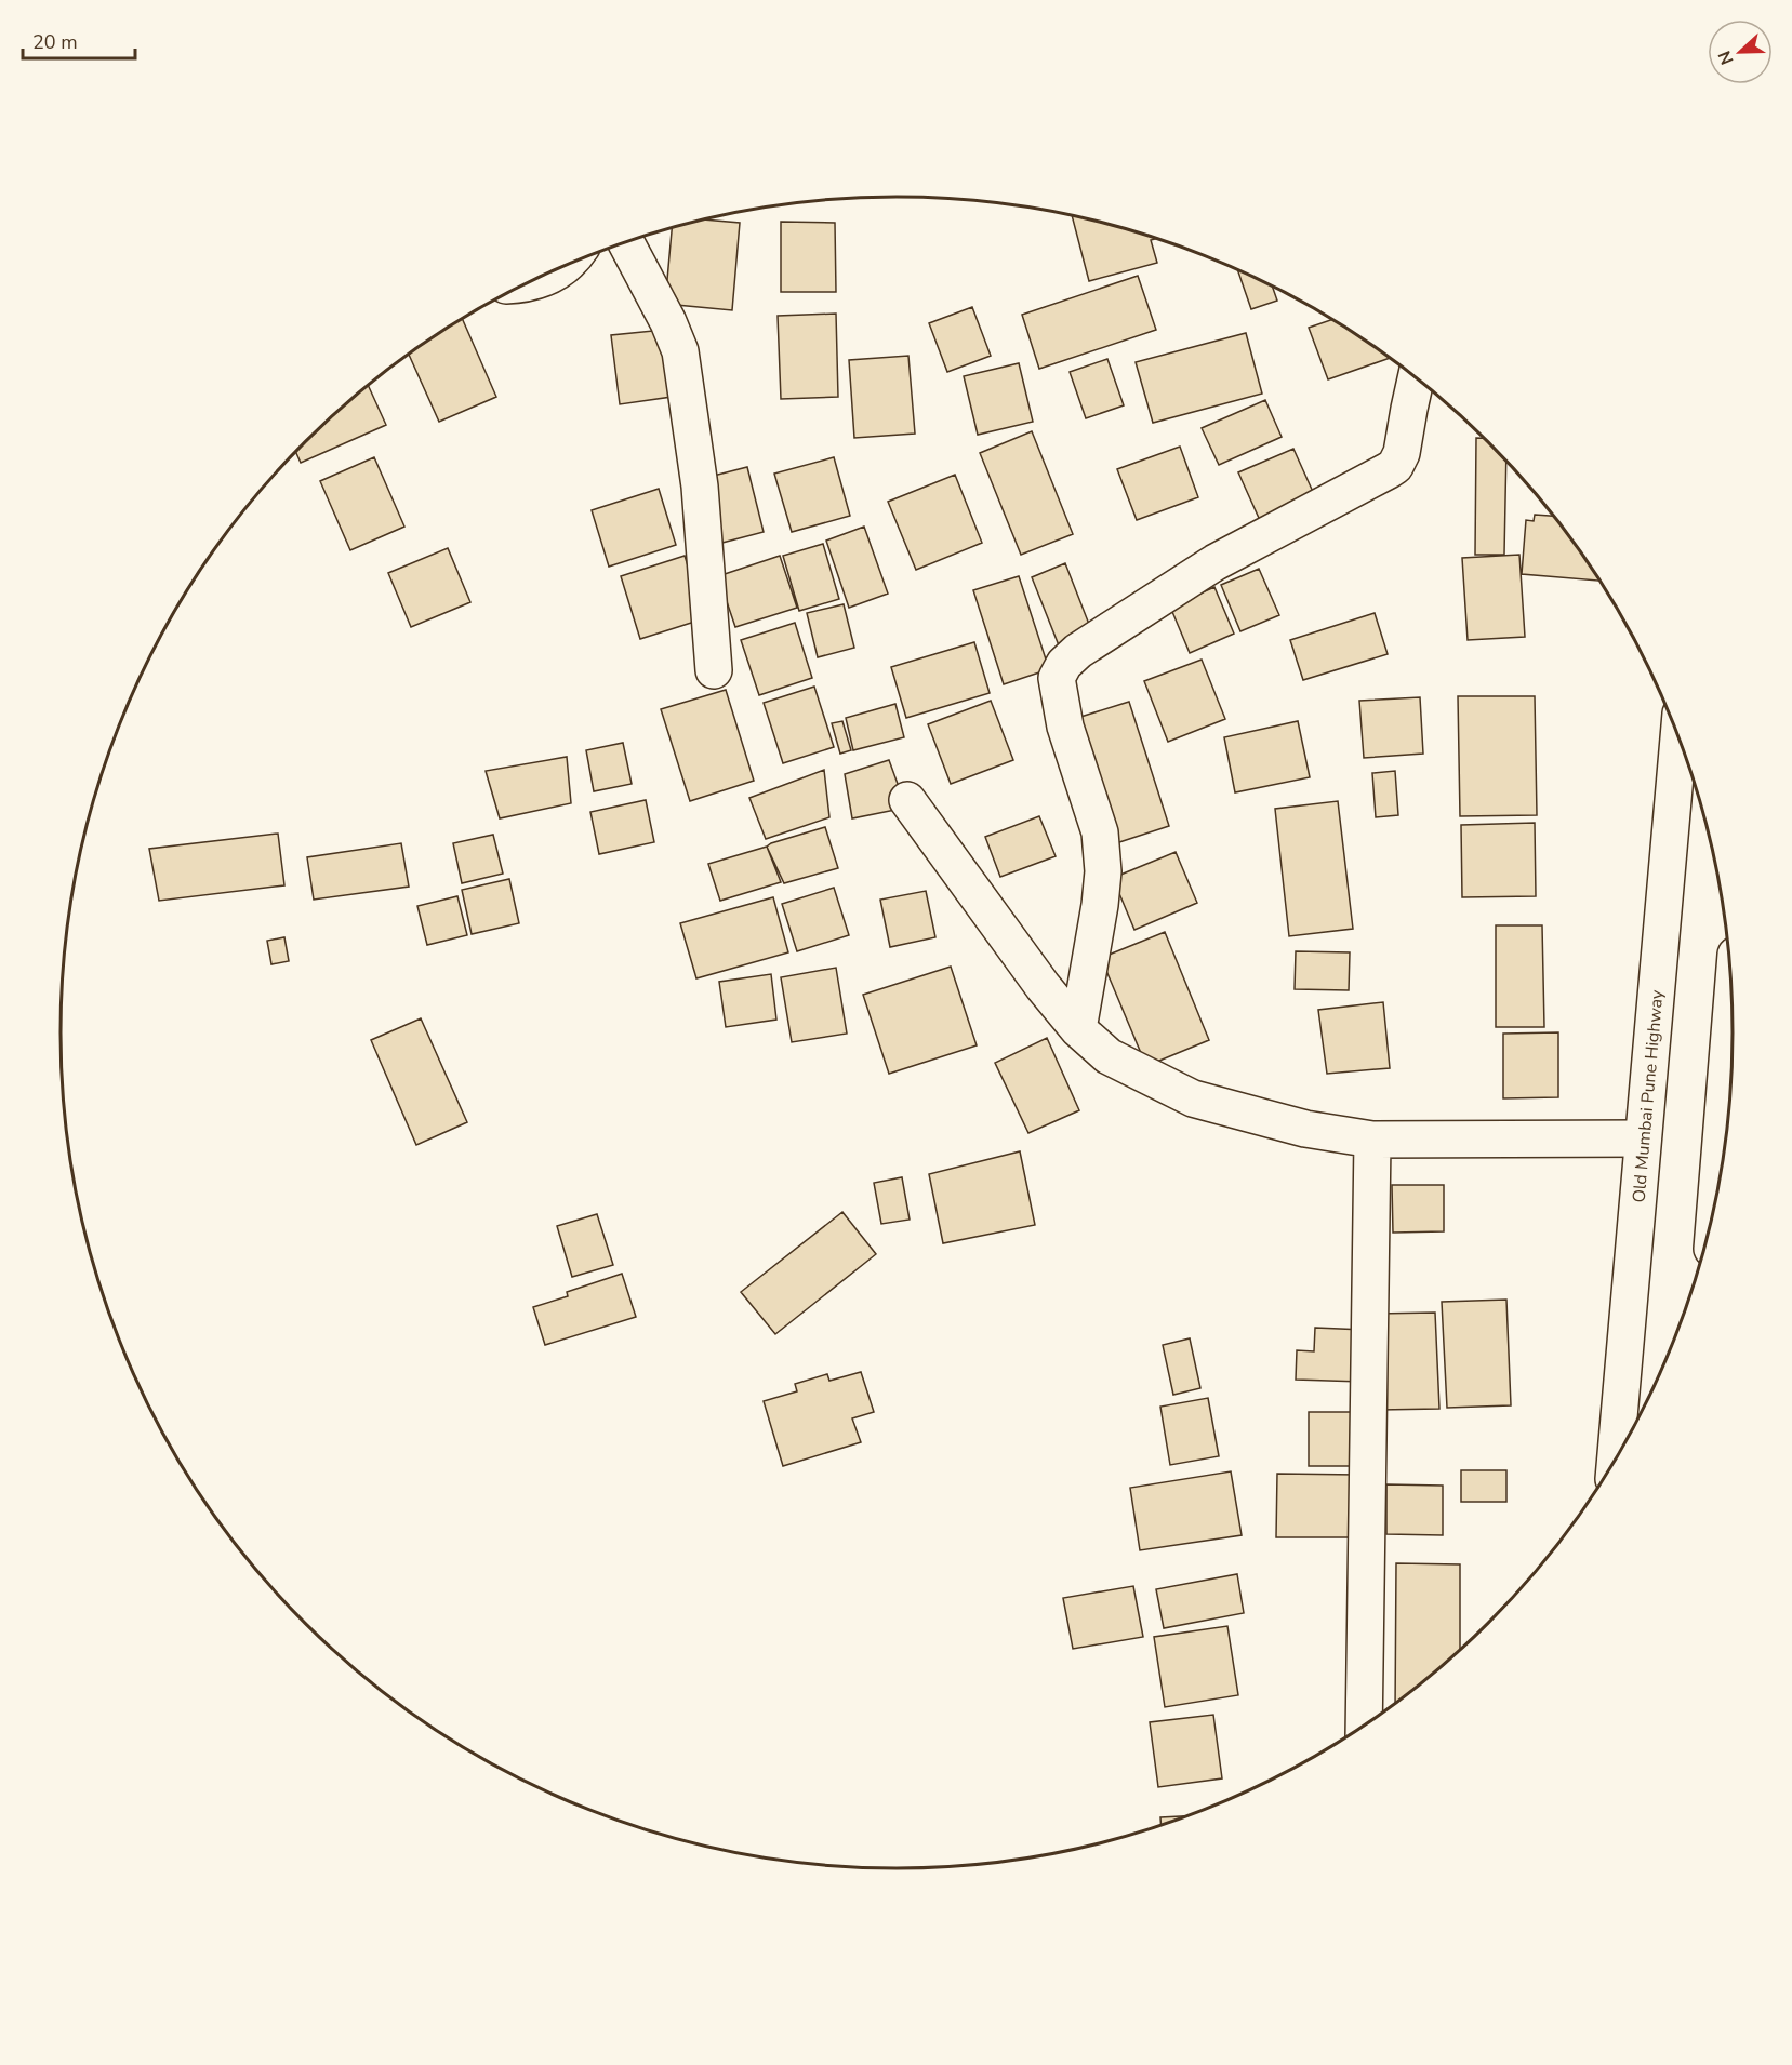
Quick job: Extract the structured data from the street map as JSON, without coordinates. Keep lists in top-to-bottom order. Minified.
{"streets":{"main road":["Old Mumbai Pune Highway"]},"scale_bar":"20 m","north":"left"}
